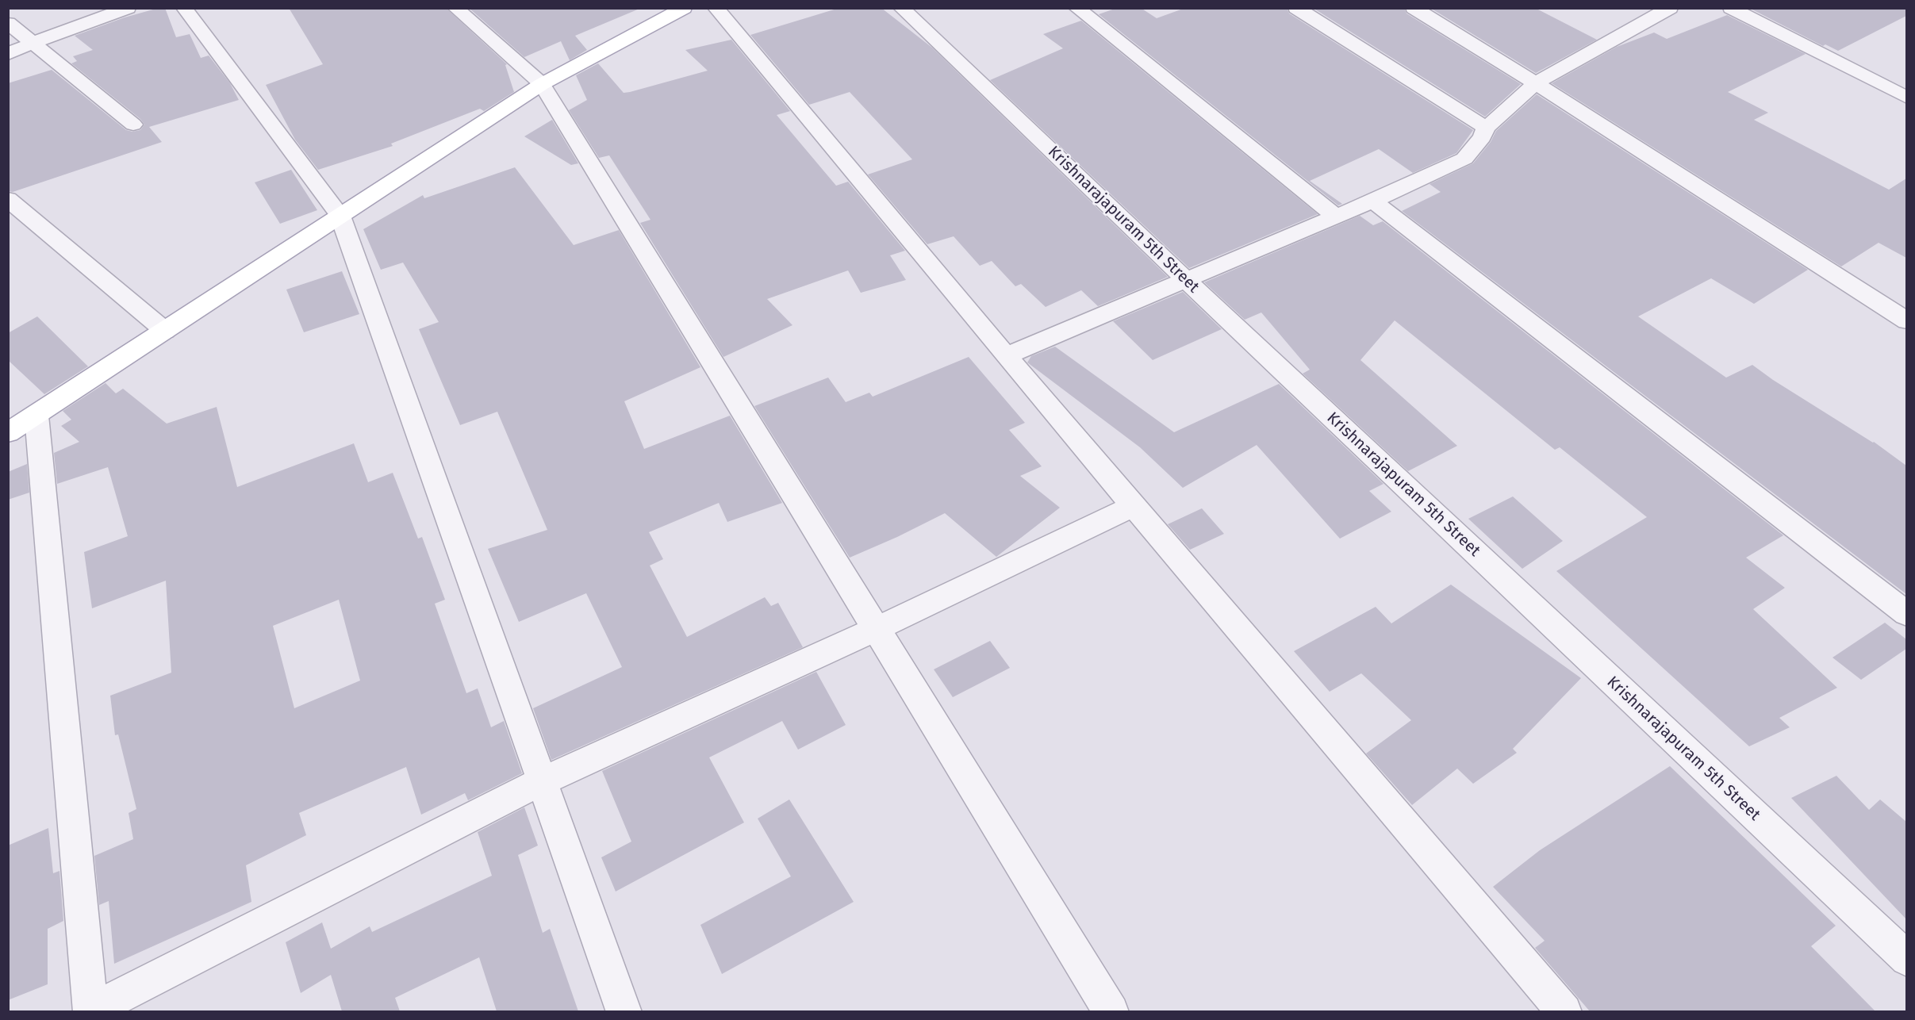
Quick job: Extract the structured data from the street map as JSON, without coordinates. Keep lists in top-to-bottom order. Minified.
{"streets":{"street":["Krishnarajapuram 5th Street"]}}
